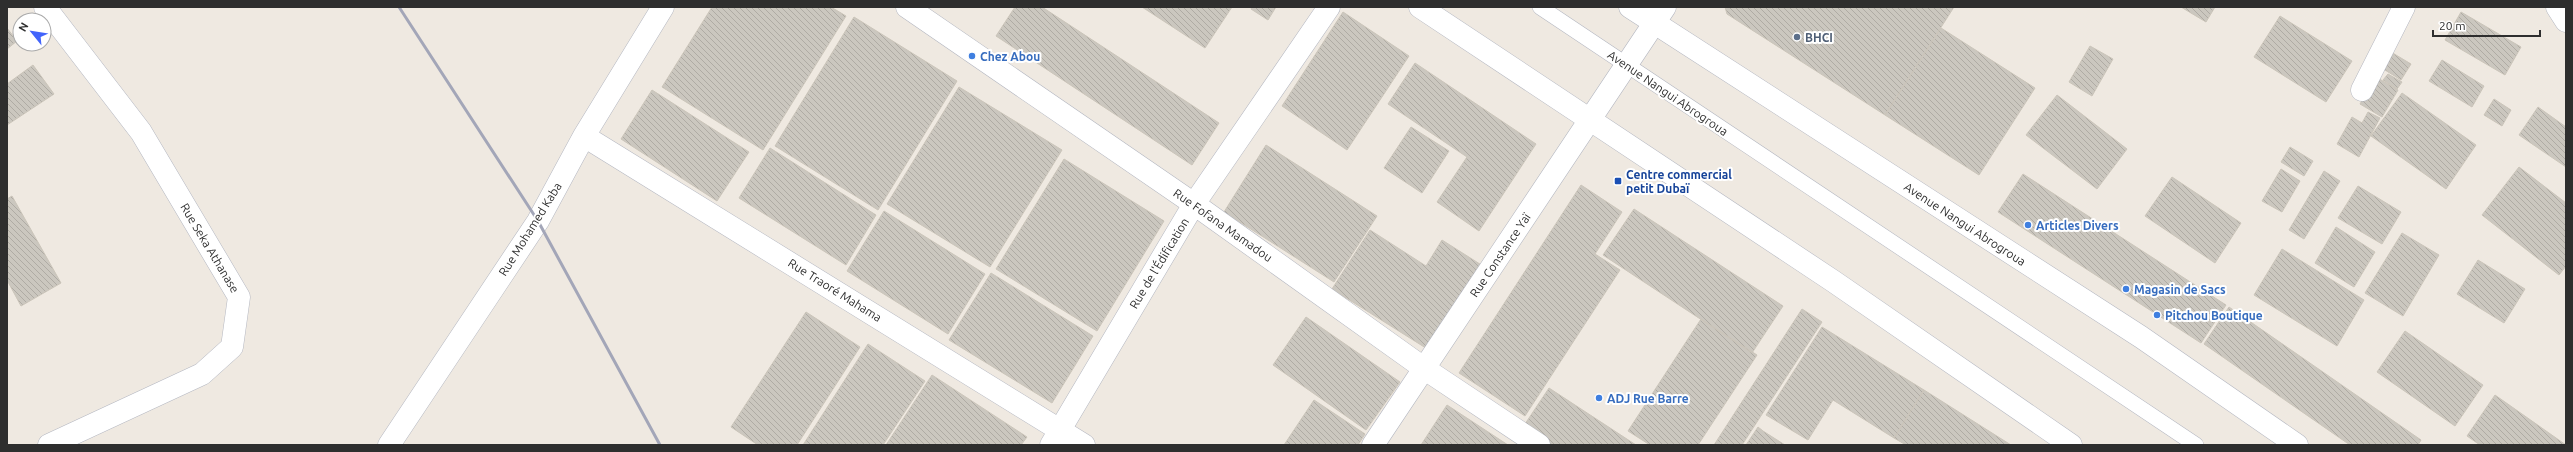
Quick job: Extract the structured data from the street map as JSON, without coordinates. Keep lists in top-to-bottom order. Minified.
{"streets":{"street":["Avenue Nangui Abrogroua","Rue Fofana Mamadou","Rue Mohamed Kaba","Rue Seka Athanase","Rue Constance Yaï","Rue de l'Édification","Rue Traoré Mahama"]},"crossings":[["Avenue Nangui Abrogroua","Rue Constance Yaï"],["Rue Fofana Mamadou","Rue Constance Yaï"],["Rue Fofana Mamadou","Rue de l'Édification"],["Rue Mohamed Kaba","Rue Traoré Mahama"],["Rue de l'Édification","Rue Traoré Mahama"]],"places":{"other":["BHCI","Chez Abou","Articles Divers","Magasin de Sacs","Pitchou Boutique","ADJ Rue Barre"],"transit":["Centre commercial petit Dubaï"]},"scale_bar":"20 m","north":"top left"}
